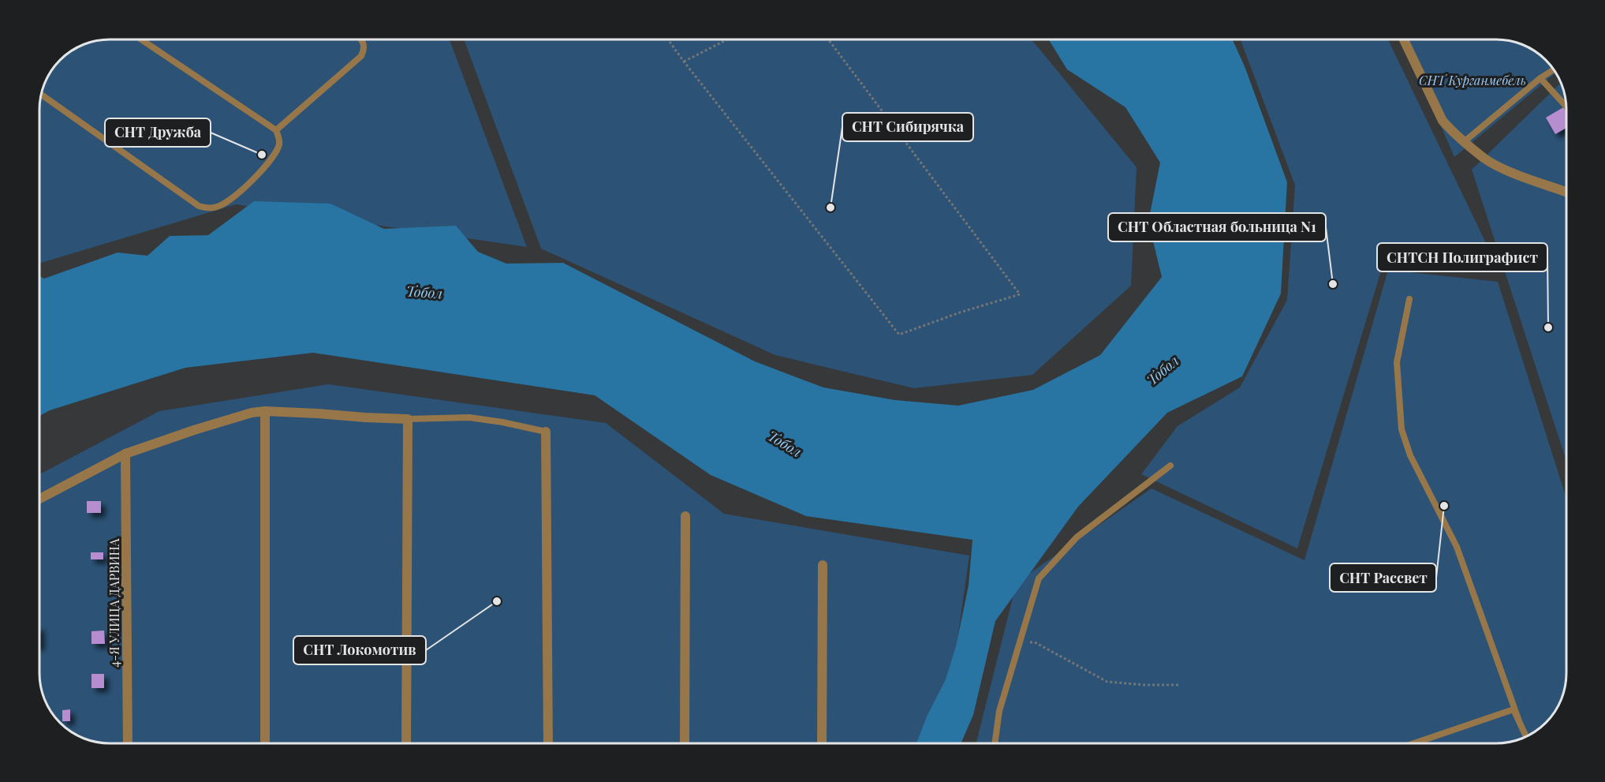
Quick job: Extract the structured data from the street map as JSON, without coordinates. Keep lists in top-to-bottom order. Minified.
{"streets":{"street":["4-Я УЛИЦА ДАРВИНА"]},"water":["Тобол"],"parks":["СНТ Курганмебель"],"places":["СНТ Дружба","СНТ Сибирячка","СНТ Областная больница N1","СНТСН Полиграфист","СНТ Рассвет","СНТ Локомотив"]}
